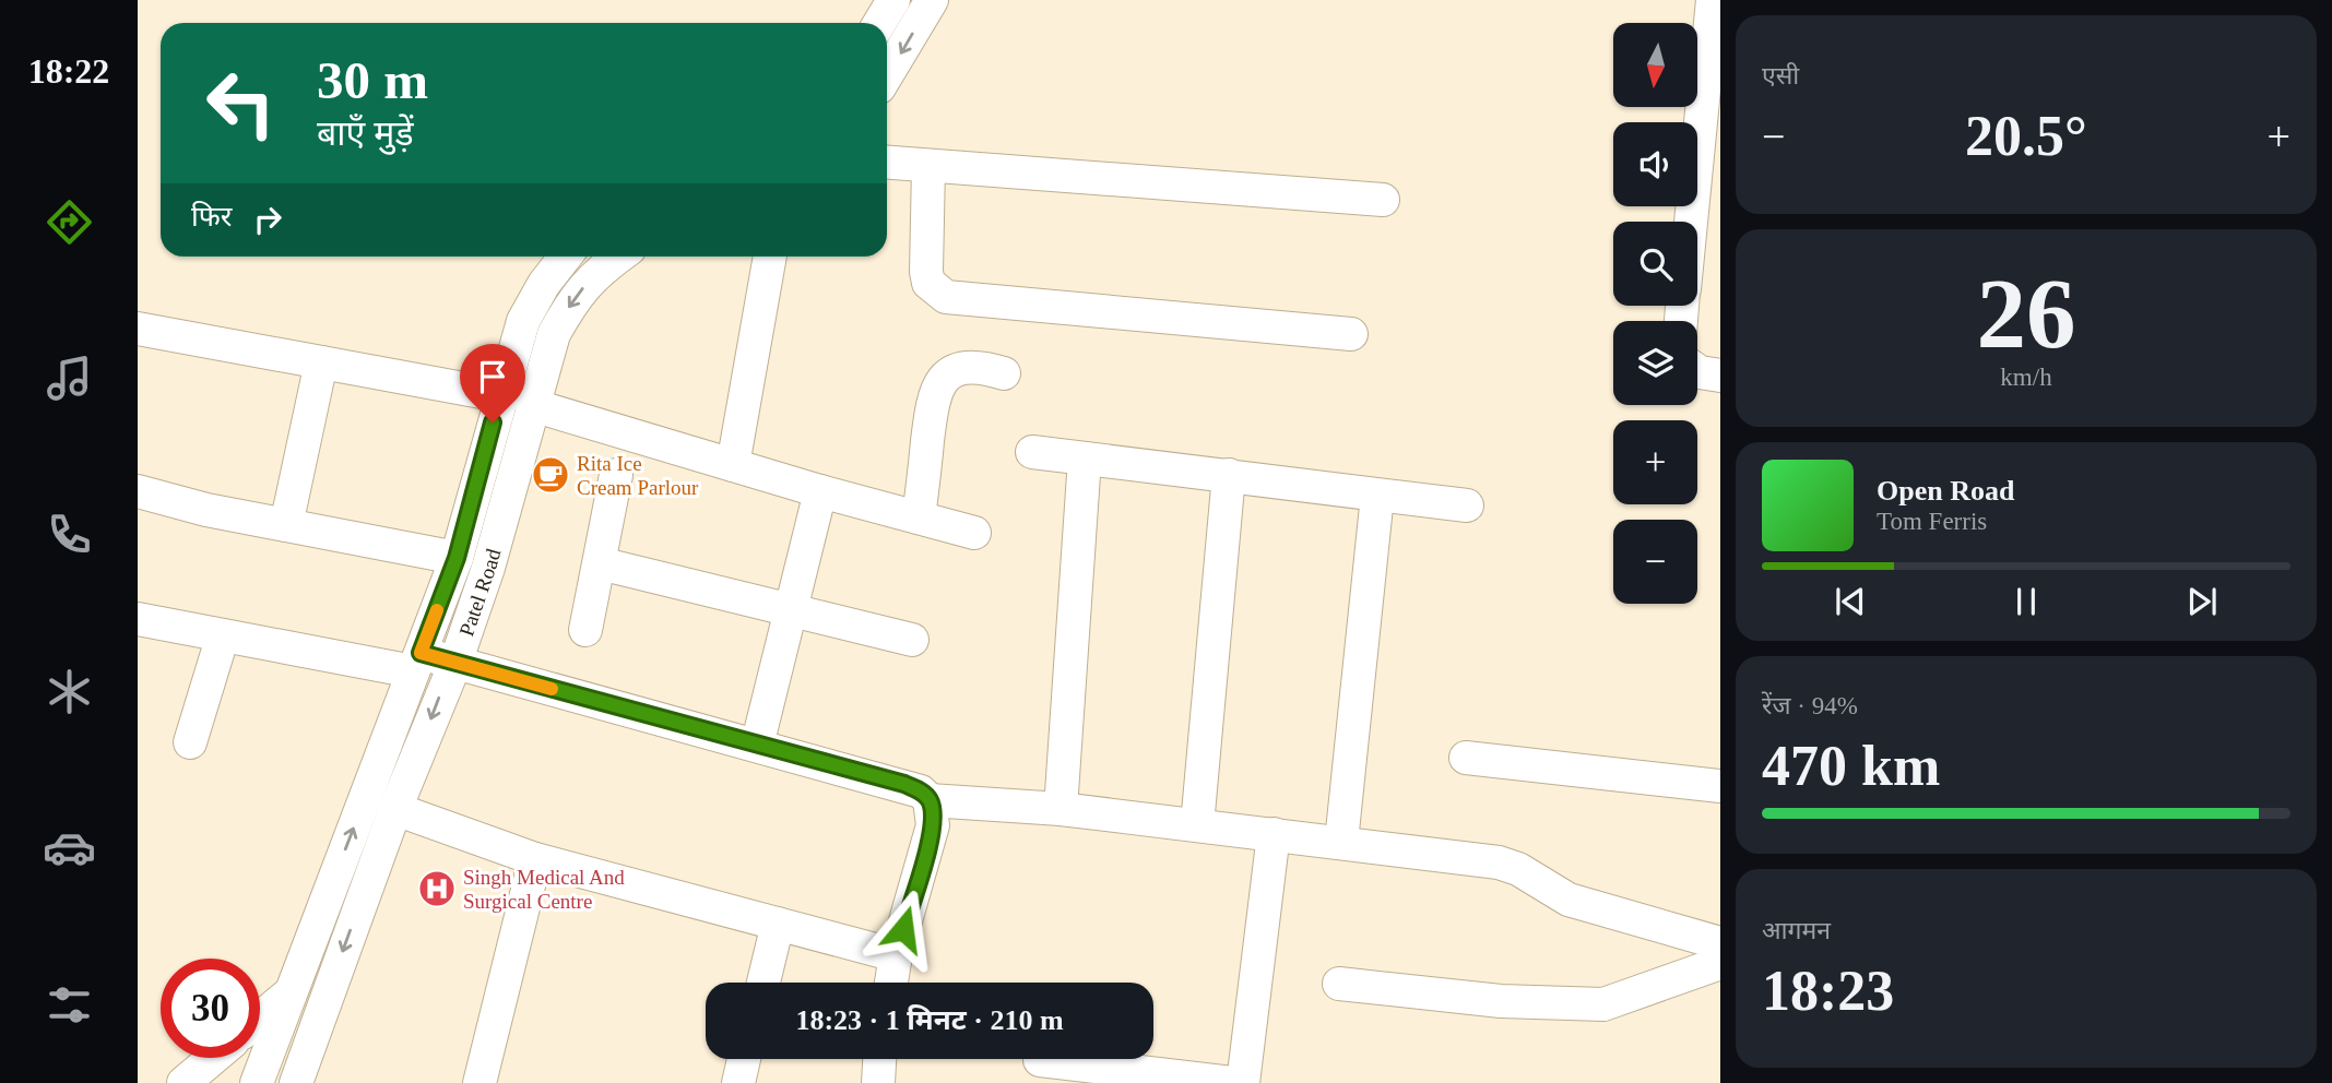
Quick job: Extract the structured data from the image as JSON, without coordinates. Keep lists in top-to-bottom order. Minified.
{"streets":{"street":["Patel Road"]},"places":{"cafe":["Rita Ice Cream Parlour"],"hospital":["Singh Medical And Surgical Centre"]},"north":"bottom","page":{"tabs":"18:22","tile":["एसी",["26","km/h"],["रेंज · 94%","470 km"],["आगमन","18:23"]],"map_buttons":["+","−"],"turn":["30 m","बाएँ मुड़ें"],"heat":["−","20.5°","+"],"then":"फिर","song":["Open Road","Tom Ferris"],"limit":"30","trip":"18:23 · 1 मिनट · 210 m"}}
